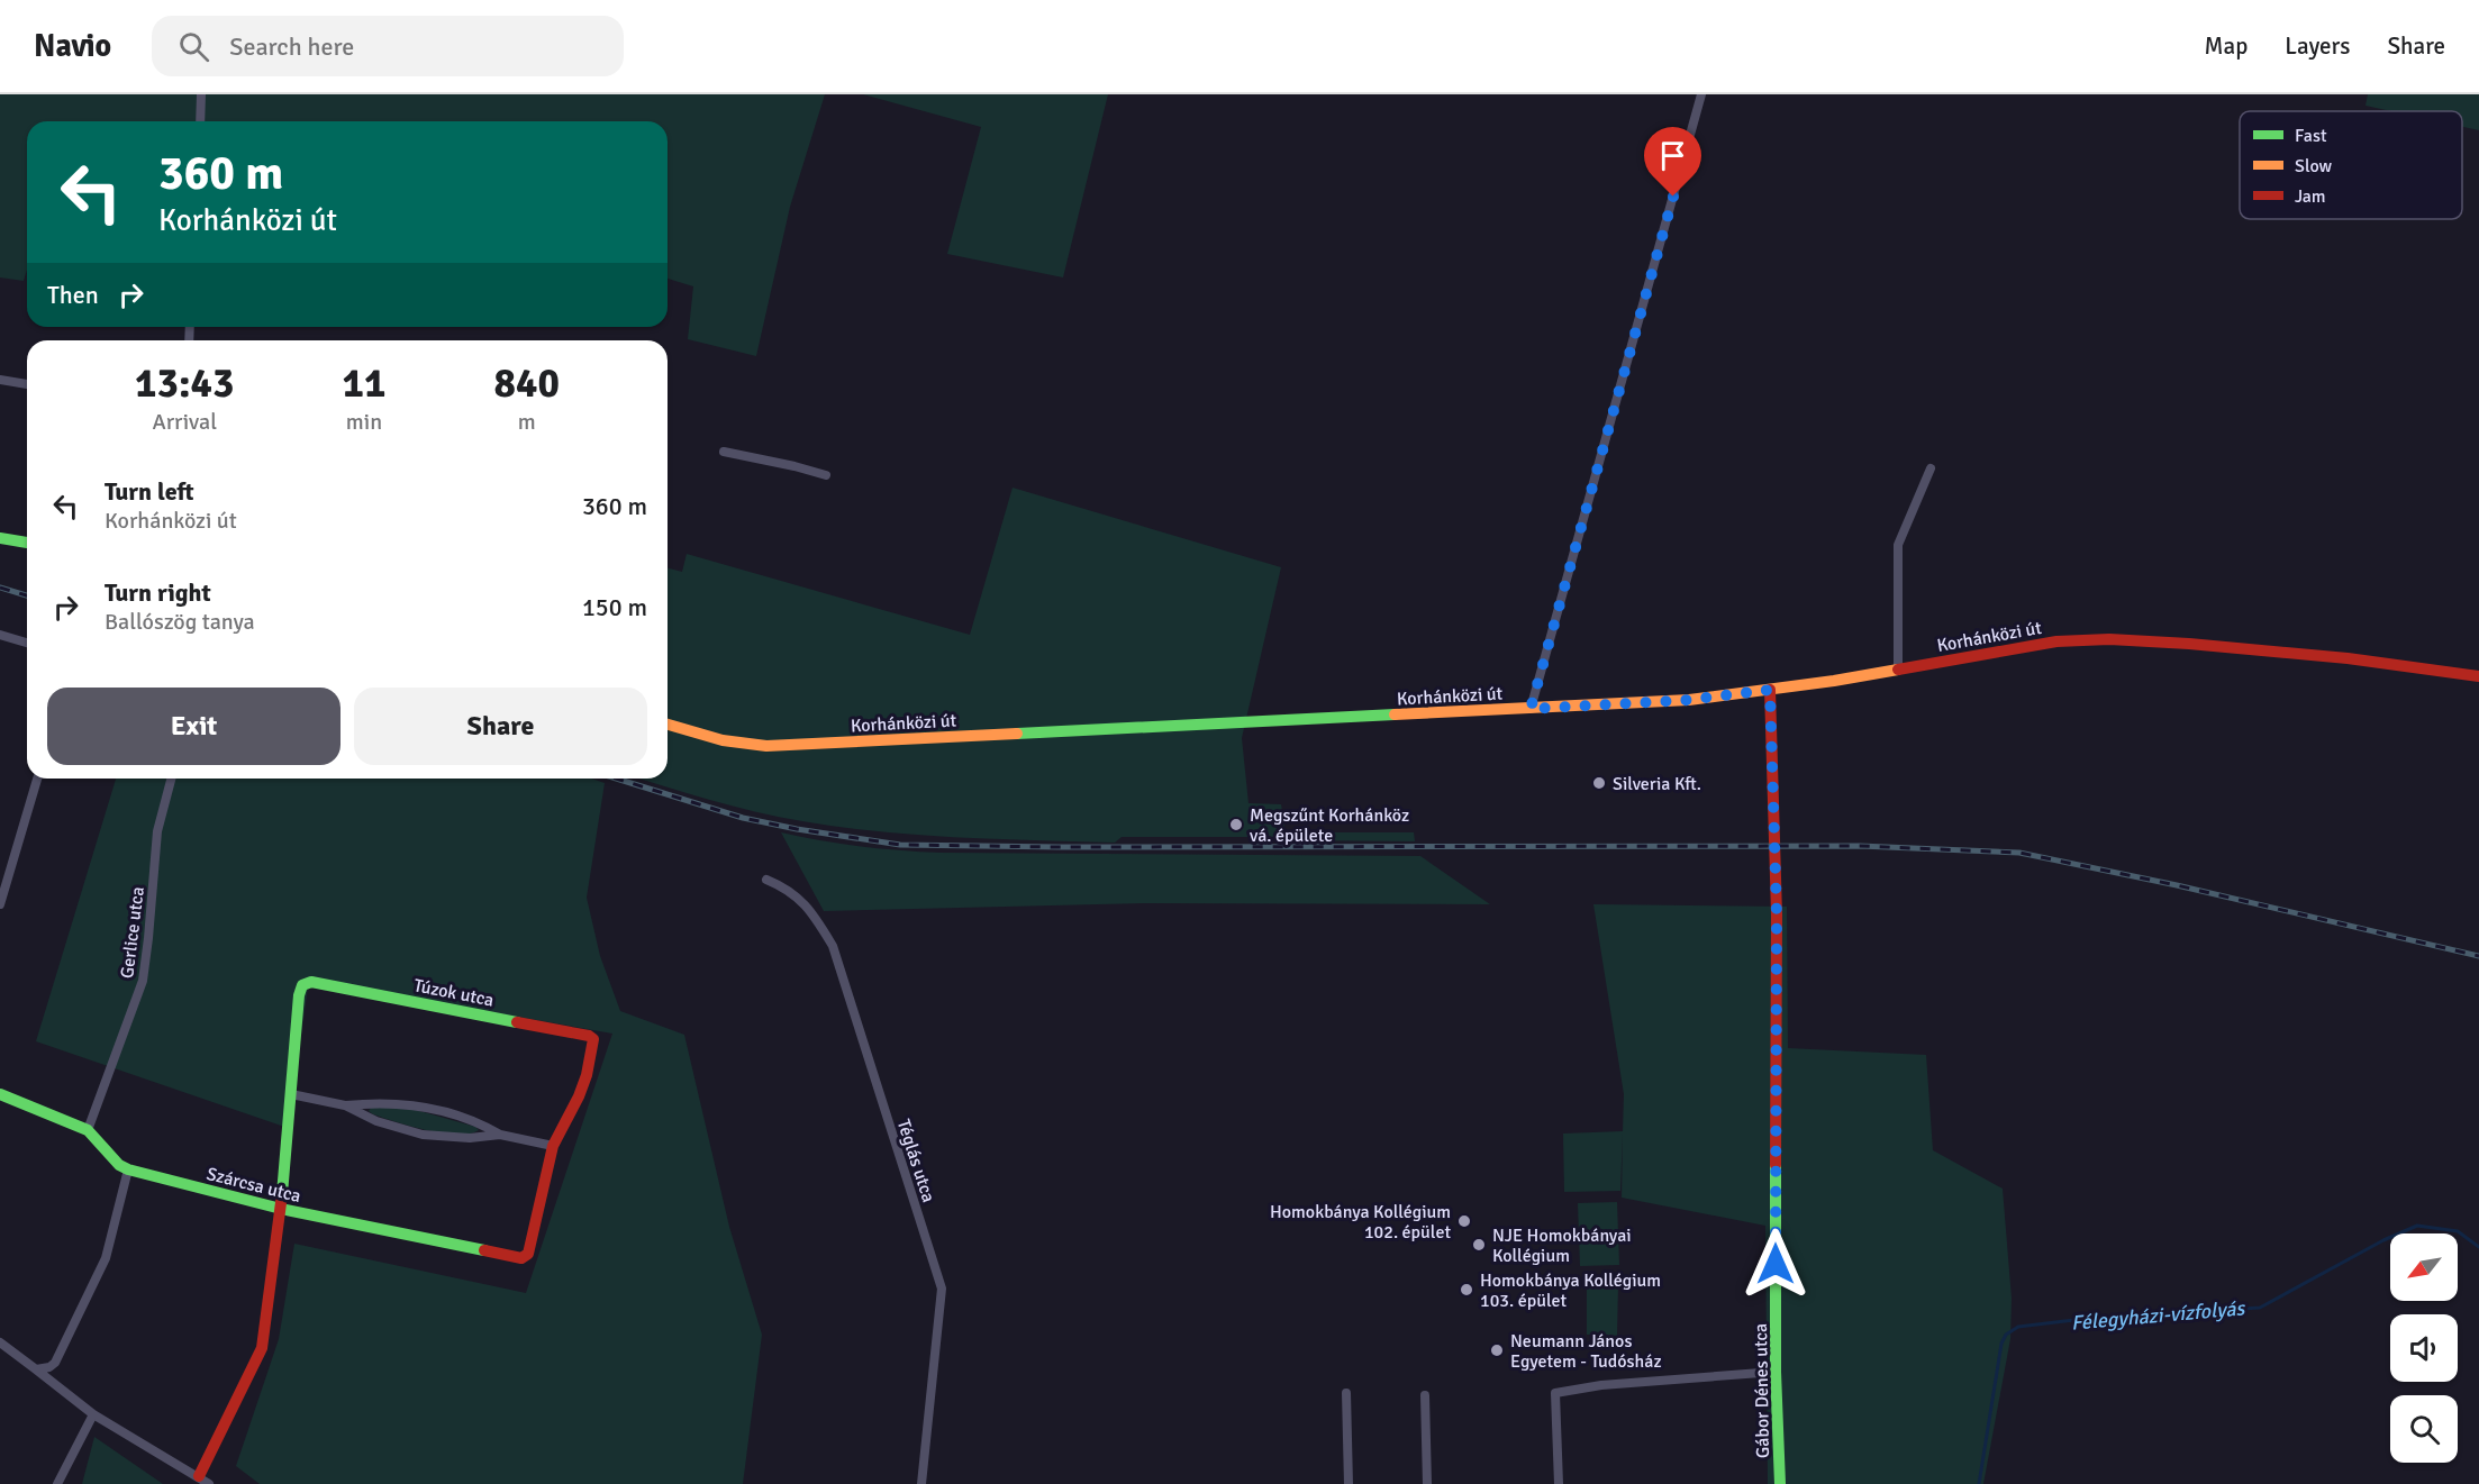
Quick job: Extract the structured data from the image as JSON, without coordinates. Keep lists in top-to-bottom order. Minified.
{"streets":{"street":["Korhánközi út","Gerlice utca","Túzok utca","Téglás utca","Szárcsa utca","Gábor Dénes utca"]},"crossings":[["Korhánközi út","Gábor Dénes utca"],["Gerlice utca","Szárcsa utca"],["Túzok utca","Szárcsa utca"]],"water":["Félegyházi-vízfolyás"],"places":["Silveria Kft.","Megszűnt Korhánköz vá. épülete","Homokbánya Kollégium 102. épület","NJE Homokbányai Kollégium","Homokbánya Kollégium 103. épület","Neumann János Egyetem - Tudósház"],"legend":["Fast","Slow","Jam"],"north":"bottom left","page":{"header":"Navio","search":"Search here","nav":["Map","Layers","Share"],"turn":["360 m","Korhánközi út"],"then":"Then","eta":["13:43","Arrival","11","min","840","m"],"list":[{"name":"Turn left","note":"Korhánközi út","value":"360 m"},{"name":"Turn right","note":"Ballószög tanya","value":"150 m"}],"buttons":["Exit","Share"]}}
